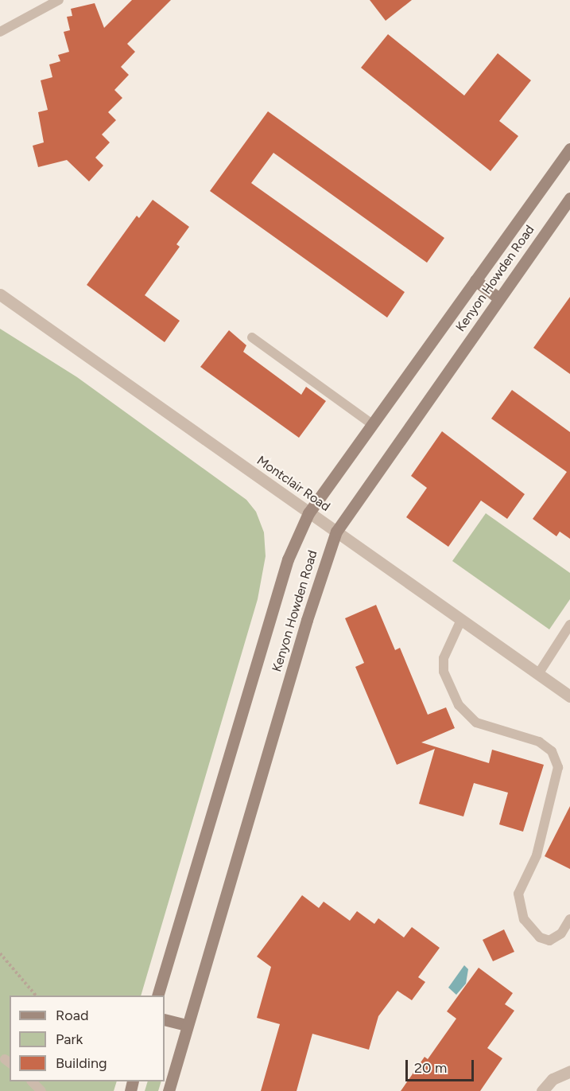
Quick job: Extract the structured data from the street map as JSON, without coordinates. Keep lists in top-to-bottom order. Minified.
{"streets":{"street":["Kenyon Howden Road","Montclair Road"]},"crossings":[["Kenyon Howden Road","Montclair Road"]],"legend":["Road","Park","Building"],"scale_bar":"20 m"}
